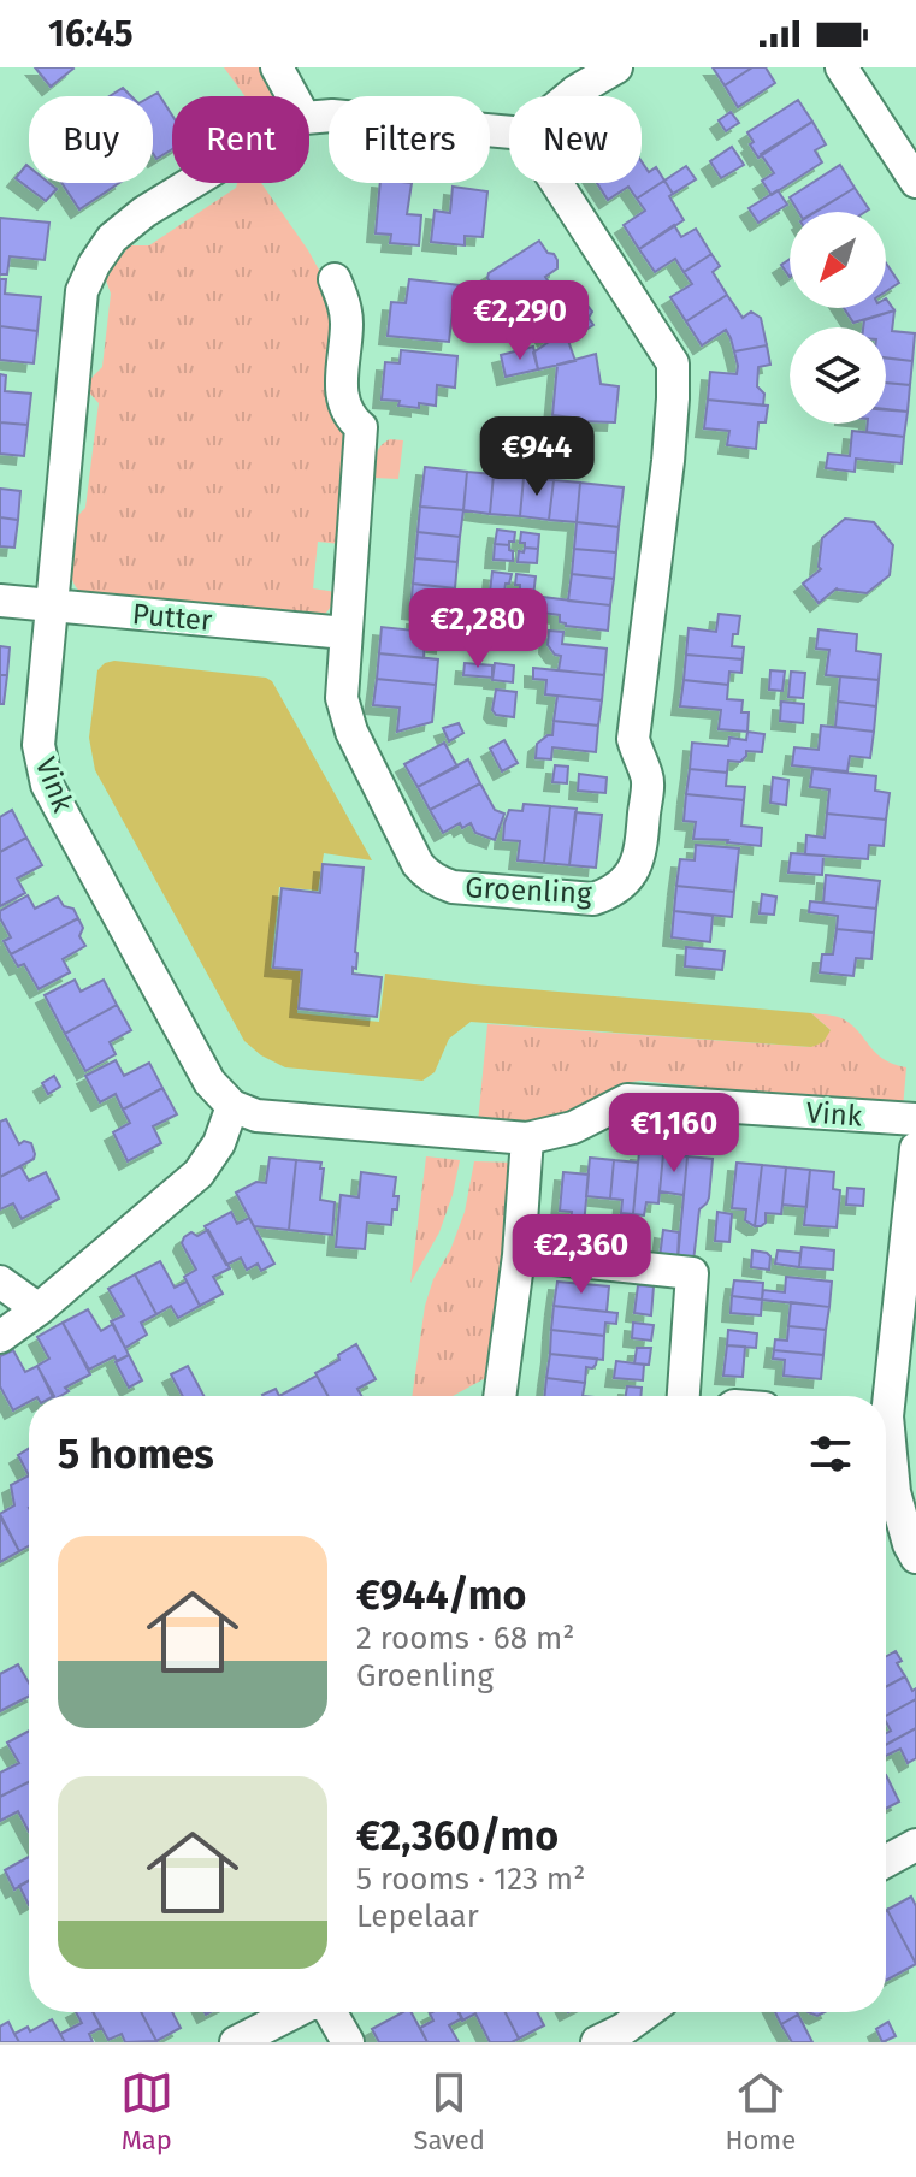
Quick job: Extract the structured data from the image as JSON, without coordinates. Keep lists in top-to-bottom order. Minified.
{"streets":{"street":["Putter","Vink","Groenling"]},"crossings":[["Putter","Vink"],["Putter","Groenling"]],"north":"bottom left","page":{"status":"16:45","chip":["Buy","Rent","Filters","New"],"price":["€2,290","€944","€2,280","€1,160","€2,360"],"heading":"5 homes","list":[{"name":"€944/mo","note":"2 rooms · 68 m² · Groenling"},{"name":"€2,360/mo","note":"5 rooms · 123 m² · Lepelaar"}],"tabs":["Map","Saved","Home"]}}
